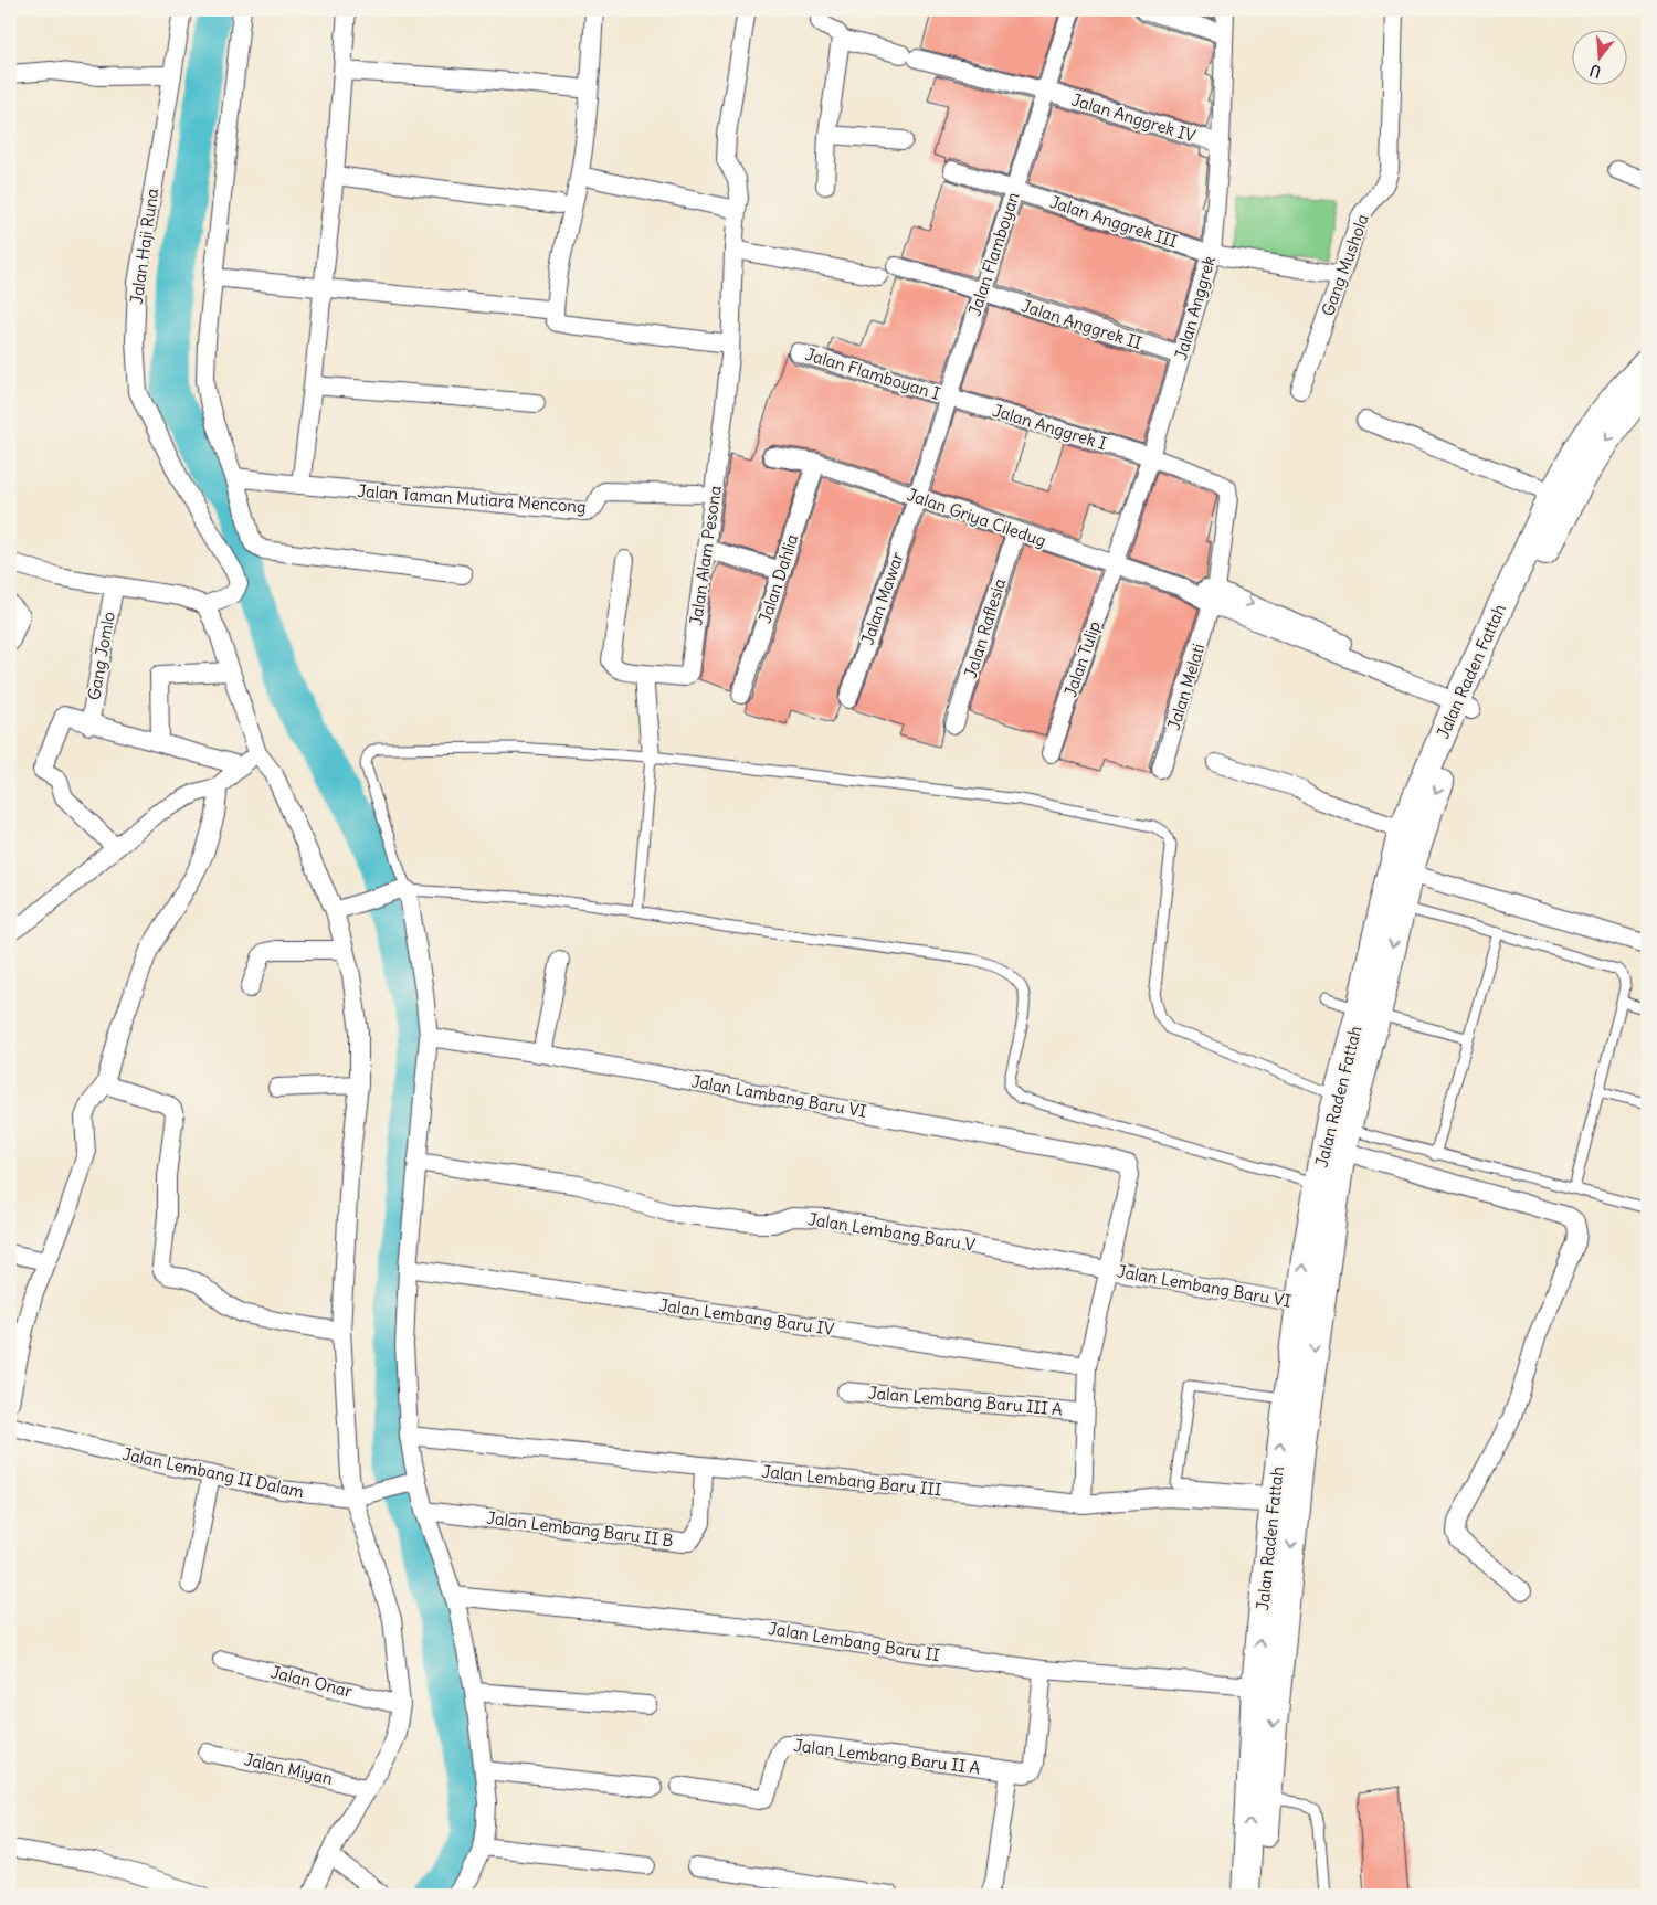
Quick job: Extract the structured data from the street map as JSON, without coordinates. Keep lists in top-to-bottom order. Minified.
{"streets":{"main road":["Jalan Raden Fattah"],"street":["Jalan Anggrek IV","Jalan Anggrek III","Jalan Haji Runa","Jalan Flamboyan","Gang Mushola","Jalan Anggrek","Jalan Anggrek II","Jalan Flamboyan I","Jalan Anggrek I","Jalan Taman Mutiara Mencong","Jalan Griya Ciledug","Jalan Alam Pesona","Jalan Dahlia","Jalan Mawar","Jalan Raflesia","Gang Jomlo","Jalan Tulip","Jalan Melati","Jalan Lambang Baru VI","Jalan Lembang Baru V","Jalan Lembang Baru VI","Jalan Lembang Baru IV","Jalan Lembang Baru III A","Jalan Lembang II Dalam","Jalan Lembang Baru III","Jalan Lembang Baru II B","Jalan Lembang Baru II","Jalan Onar","Jalan Lembang Baru II A","Jalan Miyan"]},"crossings":[["Jalan Anggrek IV","Jalan Flamboyan"],["Jalan Anggrek IV","Jalan Anggrek"],["Jalan Anggrek III","Jalan Flamboyan"],["Jalan Anggrek III","Jalan Anggrek"],["Jalan Flamboyan","Jalan Anggrek II"],["Jalan Flamboyan","Jalan Flamboyan I"],["Jalan Flamboyan","Jalan Anggrek I"],["Jalan Flamboyan","Jalan Griya Ciledug"],["Jalan Flamboyan","Jalan Mawar"],["Jalan Anggrek","Jalan Anggrek II"],["Jalan Anggrek","Jalan Anggrek I"],["Jalan Anggrek","Jalan Griya Ciledug"],["Jalan Anggrek","Jalan Tulip"],["Jalan Flamboyan I","Jalan Anggrek I"],["Jalan Griya Ciledug","Jalan Dahlia"],["Jalan Griya Ciledug","Jalan Mawar"],["Jalan Griya Ciledug","Jalan Raflesia"],["Jalan Griya Ciledug","Jalan Tulip"],["Jalan Griya Ciledug","Jalan Raden Fattah"],["Jalan Griya Ciledug","Jalan Melati"],["Jalan Raden Fattah","Jalan Lembang Baru VI"],["Jalan Raden Fattah","Jalan Lembang Baru III"],["Jalan Raden Fattah","Jalan Lembang Baru II"],["Jalan Lambang Baru VI","Jalan Lembang Baru V"],["Jalan Lambang Baru VI","Jalan Lembang Baru VI"],["Jalan Lembang Baru V","Jalan Lembang Baru VI"],["Jalan Lembang Baru III","Jalan Lembang Baru II B"],["Jalan Lembang Baru II","Jalan Lembang Baru II A"]],"north":"bottom"}
